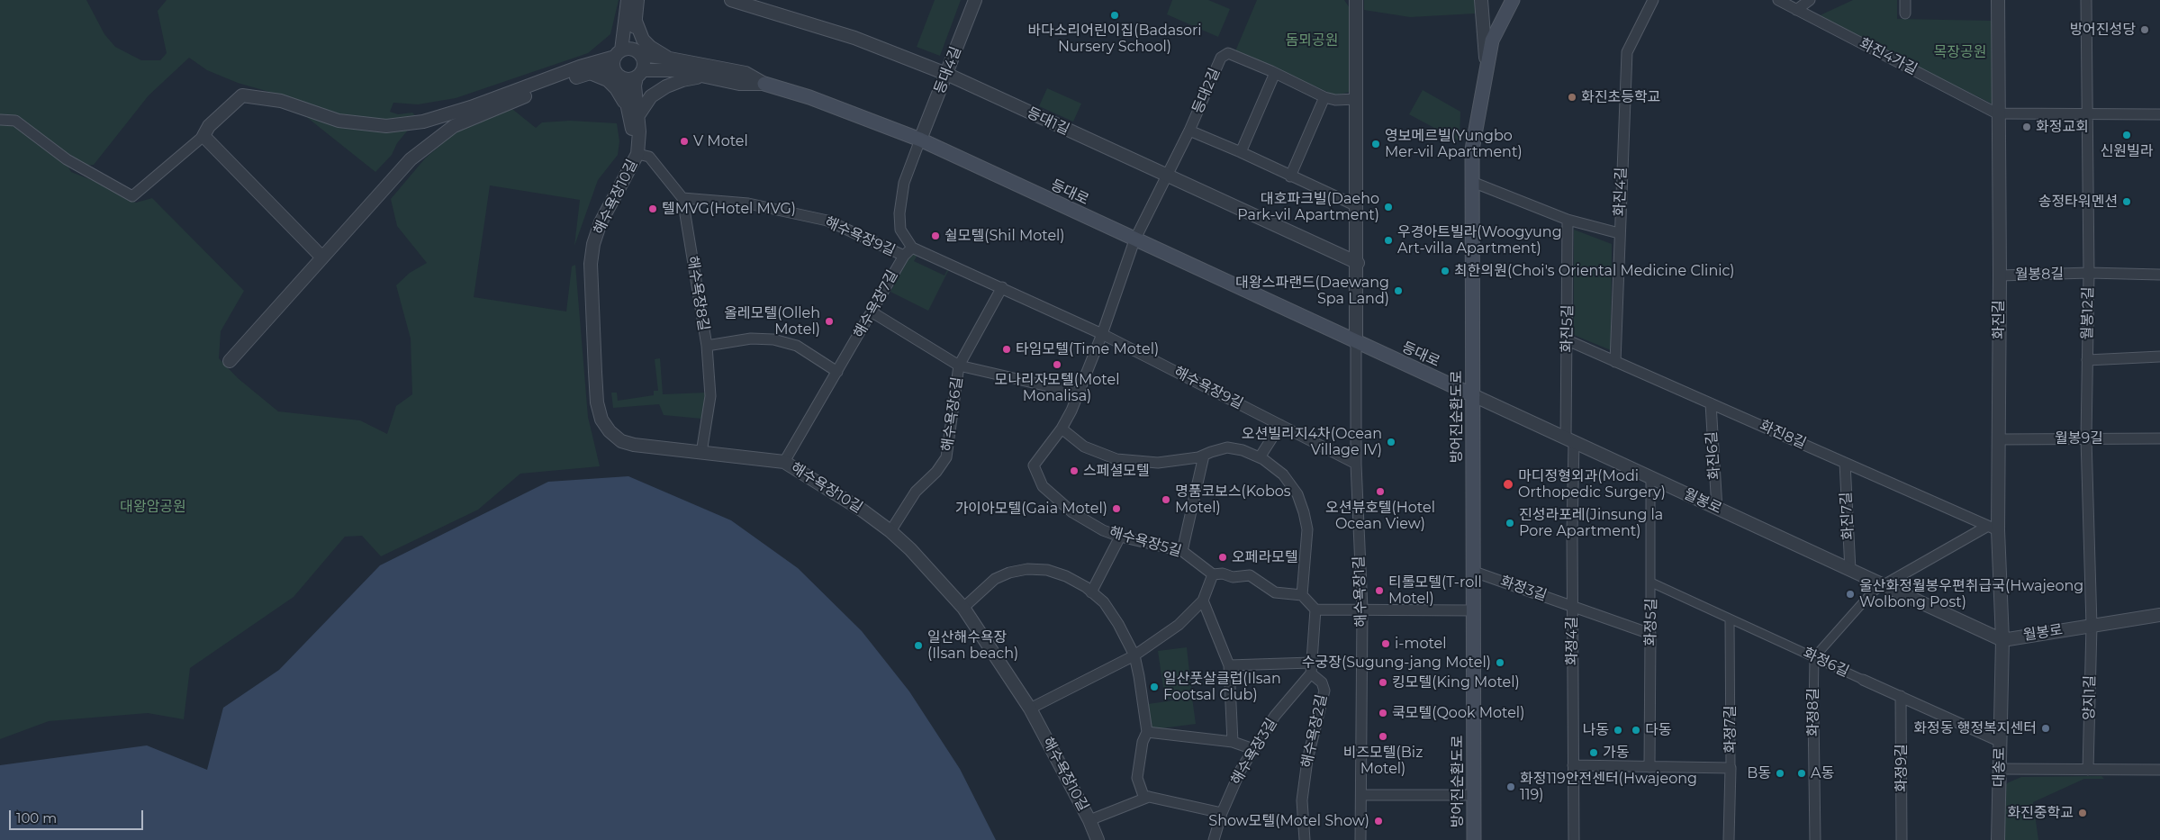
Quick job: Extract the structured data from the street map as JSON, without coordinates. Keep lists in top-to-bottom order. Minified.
{"streets":{"main road":["등대로","방어진순환도로"],"street":["화진4가길","등대4길","등대2길","등대1길","화진4길","해수욕장10길","해수욕장9길","월봉8길","해수욕장8길","해수욕장7길","월봉12길","화진길","화진5길","해수욕장6길","화진8길","월봉9길","화진6길","월봉로","화진7길","해수욕장5길","화정3길","해수욕장1길","화정5길","화정4길","화정6길","양지1길","화정8길","화정7길","해수욕장2길","해수욕장3길","대송로","화정9길"]},"crossings":[["화진4가길","화진길"],["등대4길","등대1길"],["등대4길","등대로"],["등대2길","등대1길"],["등대2길","등대로"],["등대2길","해수욕장5길"],["화진4길","화진5길"],["화진4길","방어진순환도로"],["등대로","방어진순환도로"],["등대로","월봉로"],["등대로","해수욕장5길"],["등대로","해수욕장1길"],["해수욕장10길","해수욕장8길"],["해수욕장10길","해수욕장7길"],["해수욕장10길","해수욕장6길"],["해수욕장9길","해수욕장8길"],["해수욕장9길","해수욕장7길"],["해수욕장9길","해수욕장6길"],["해수욕장9길","해수욕장5길"],["해수욕장9길","해수욕장1길"],["월봉8길","월봉12길"],["월봉8길","화진길"],["월봉12길","월봉9길"],["월봉12길","월봉로"],["월봉12길","양지1길"],["화진길","화진8길"],["화진길","월봉9길"],["화진길","월봉로"],["화진길","대송로"],["화진5길","화진8길"],["화진5길","월봉로"],["화진5길","화정4길"],["방어진순환도로","월봉로"],["방어진순환도로","화정3길"],["화진8길","화진6길"],["화진8길","화진7길"],["화진6길","월봉로"],["월봉로","화진7길"],["월봉로","화정5길"],["월봉로","화정4길"],["월봉로","양지1길"],["월봉로","대송로"],["화정3길","화정5길"],["화정3길","화정4길"],["화정5길","화정6길"],["화정6길","화정8길"],["화정6길","화정7길"],["화정6길","대송로"],["화정6길","화정9길"],["해수욕장2길","해수욕장3길"]],"parks":["돔뫼공원","목장공원","대왕암공원"],"places":["바다소리어린이집(Badasori Nursery School)","방어진성당","화진초등학교","화정교회","신원빌라","V Motel","영보메르빌(Yungbo Mer-vil Apartment)","송정타워멘션","대호파크빌(Daeho Park-vil Apartment)","텔MVG(Hotel MVG)","쉴모텔(Shil Motel)","우경아트빌라(Woogyung Art-villa Apartment)","최한의원(Choi's Oriental Medicine Clinic)","대왕스파랜드(Daewang Spa Land)","올레모텔(Olleh Motel)","타임모텔(Time Motel)","모나리자모텔(Motel Monalisa)","오션빌리지4차(Ocean Village IV)","스페셜모텔","마디정형외과(Modi Orthopedic Surgery)","오션뷰호텔(Hotel Ocean View)","명품코보스(Kobos Motel)","가이아모텔(Gaia Motel)","진성라포레(Jinsung la Pore Apartment)","오페라모텔","티롤모텔(T-roll Motel)","울산화정월봉우편취급국(Hwajeong Wolbong Post)","i-motel","일산해수욕장 (Ilsan beach)","수궁장(Sugung-jang Motel)","킹모텔(King Motel)","일산풋살클럽(Ilsan Footsal Club)","쿡모텔(Qook Motel)","화정동 행정복지센터","나동","다동","비즈모텔(Biz Motel)","가동","B동","A동","화정119안전센터(Hwajeong 119)","화진중학교","Show모텔(Motel Show)"],"scale_bar":"100 m"}
